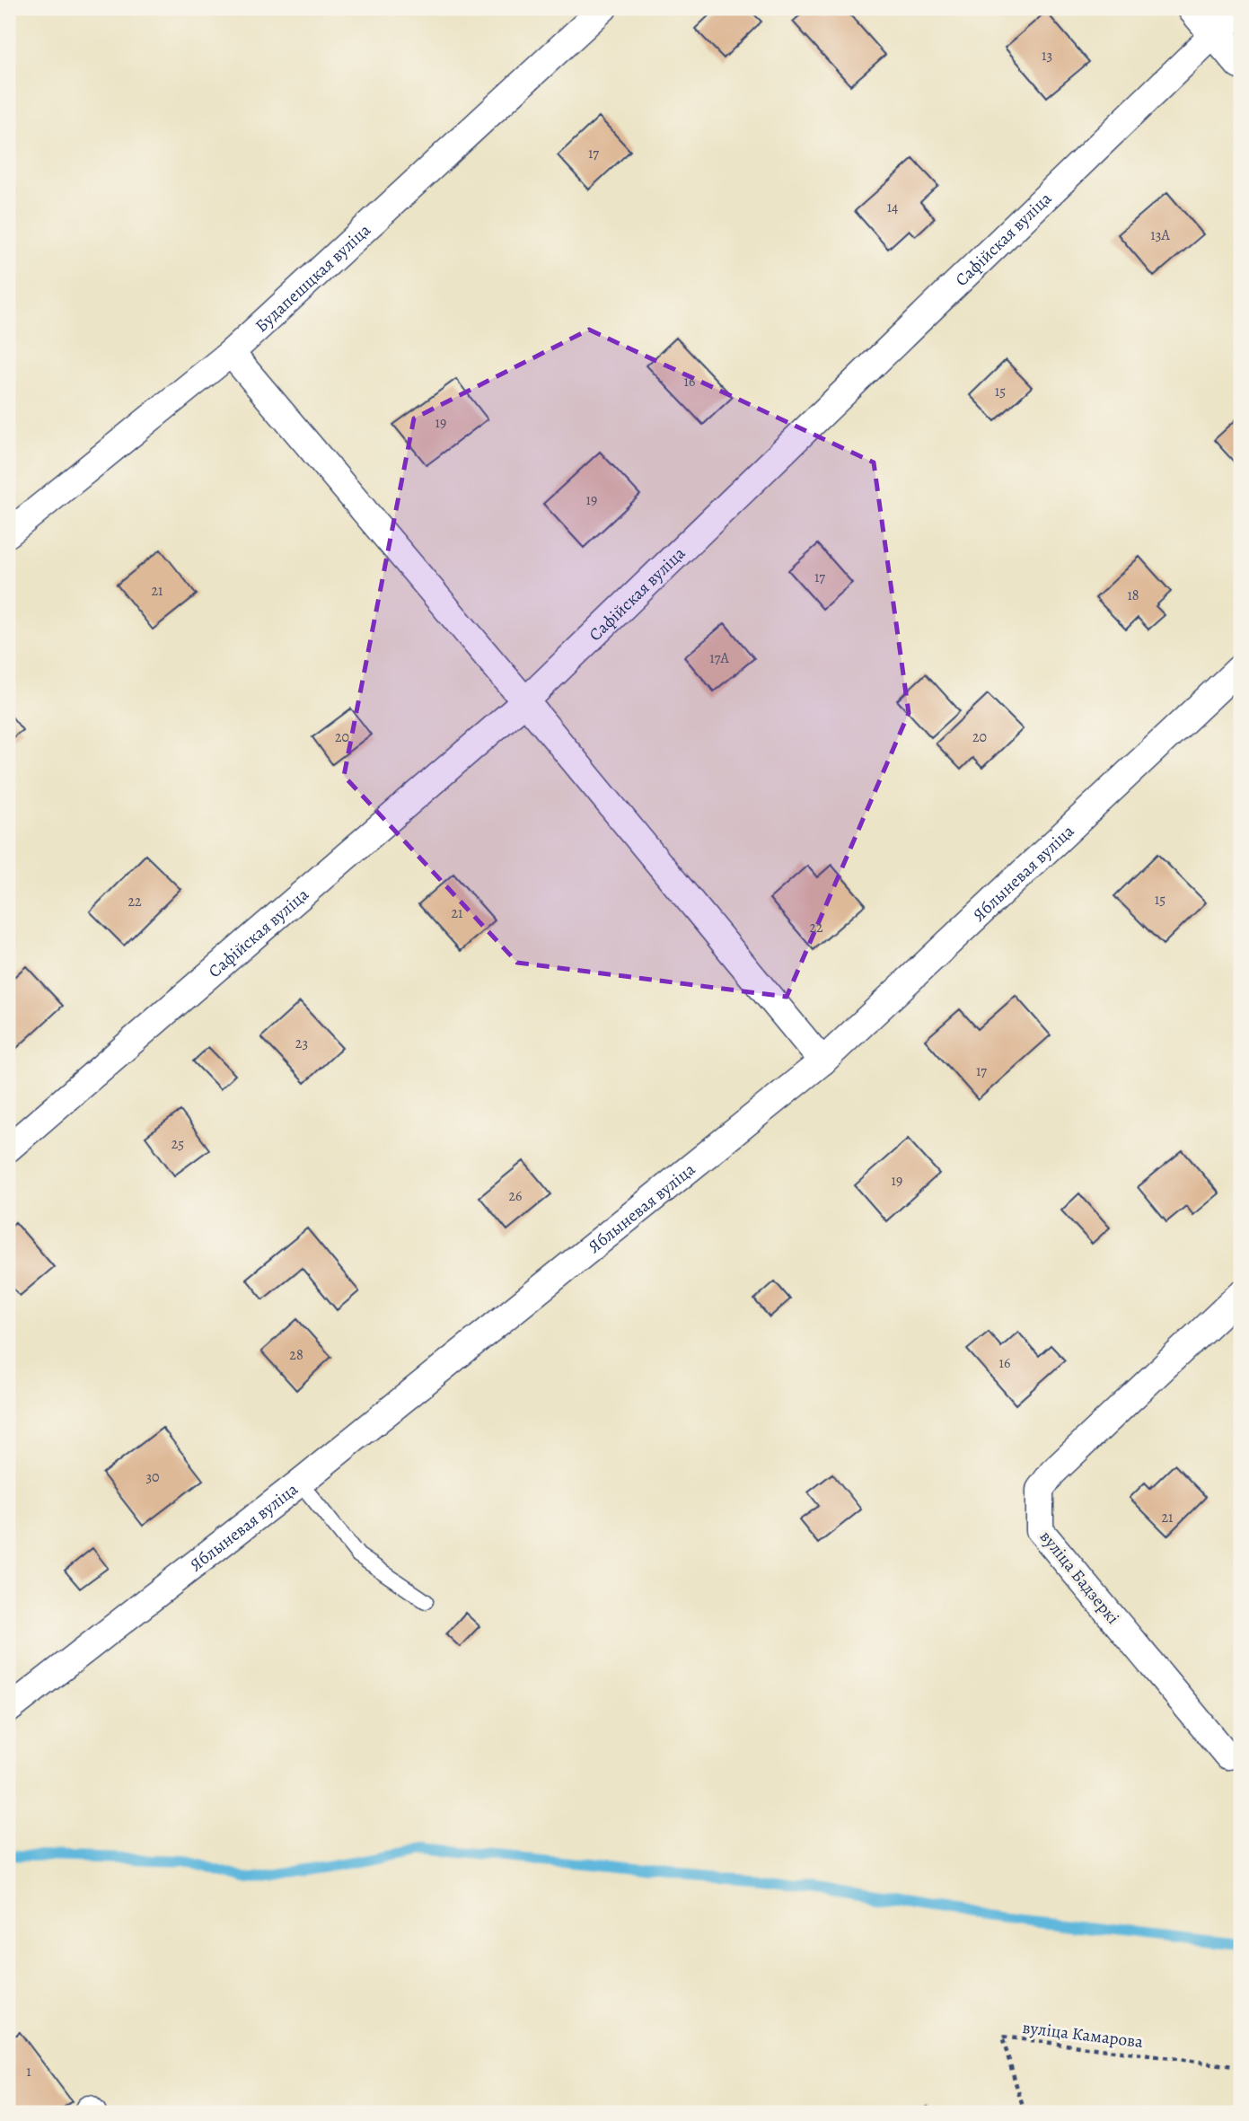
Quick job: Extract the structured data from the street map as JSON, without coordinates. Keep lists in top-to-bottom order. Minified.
{"streets":{"street":["Сафійская вуліца","Будапешцкая вуліца","Яблыневая вуліца","вуліца Бадзеркі"],"path":["вуліца Камарова"]},"house_numbers":["13","17","14","13А","16","15","19","19","17","21","18","17А","20","20","15","22","21","22","23","17","25","19","26","28","16","30","21","1"]}
